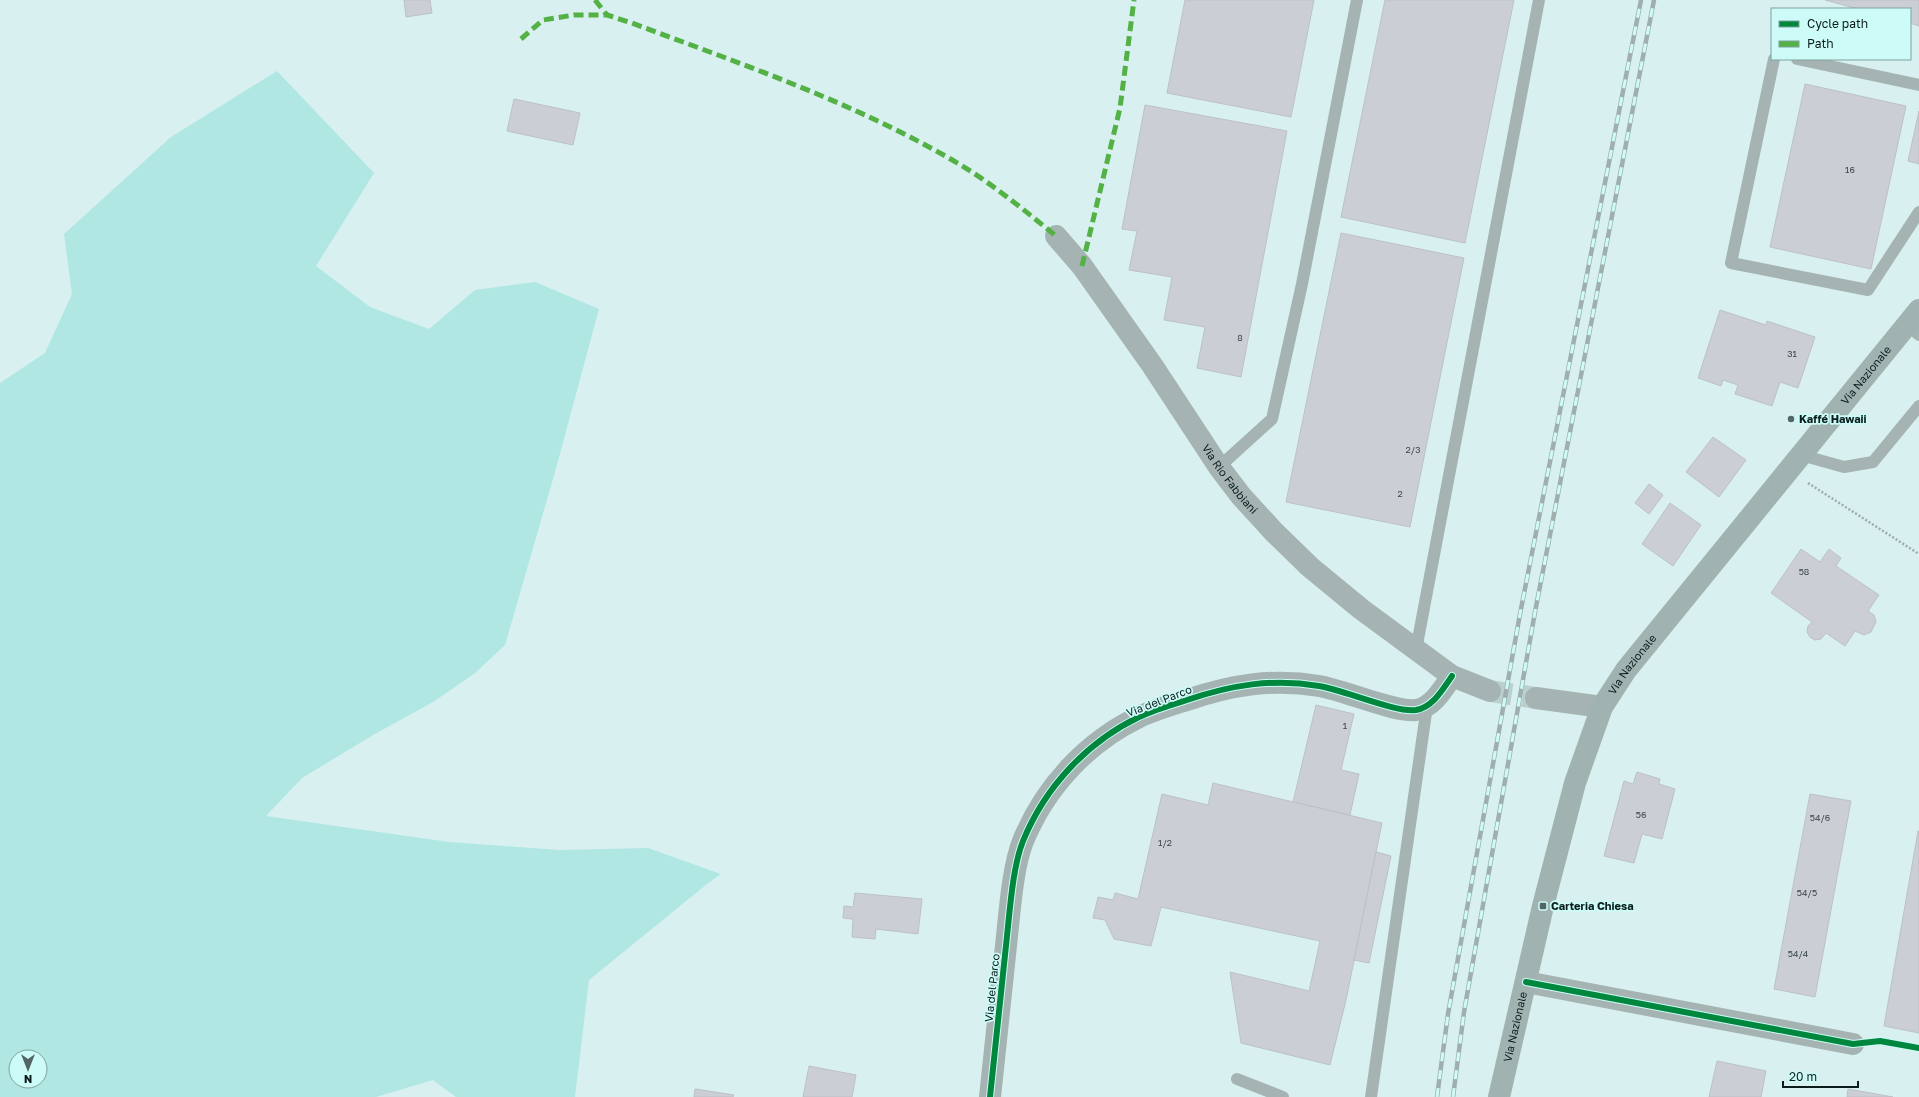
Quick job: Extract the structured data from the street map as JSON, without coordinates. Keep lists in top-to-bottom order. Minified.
{"streets":{"main road":["Via Nazionale"],"street":["Via Rio Fabbiani","Via del Parco"]},"places":{"other":["Kaffé Hawaii"],"transit":["Carteria Chiesa"]},"house_numbers":["16","8","31","2/3","2","58","1","56","54/6","1/2","54/5","54/4"],"legend":["Cycle path","Path"],"scale_bar":"20 m","north":"bottom"}
